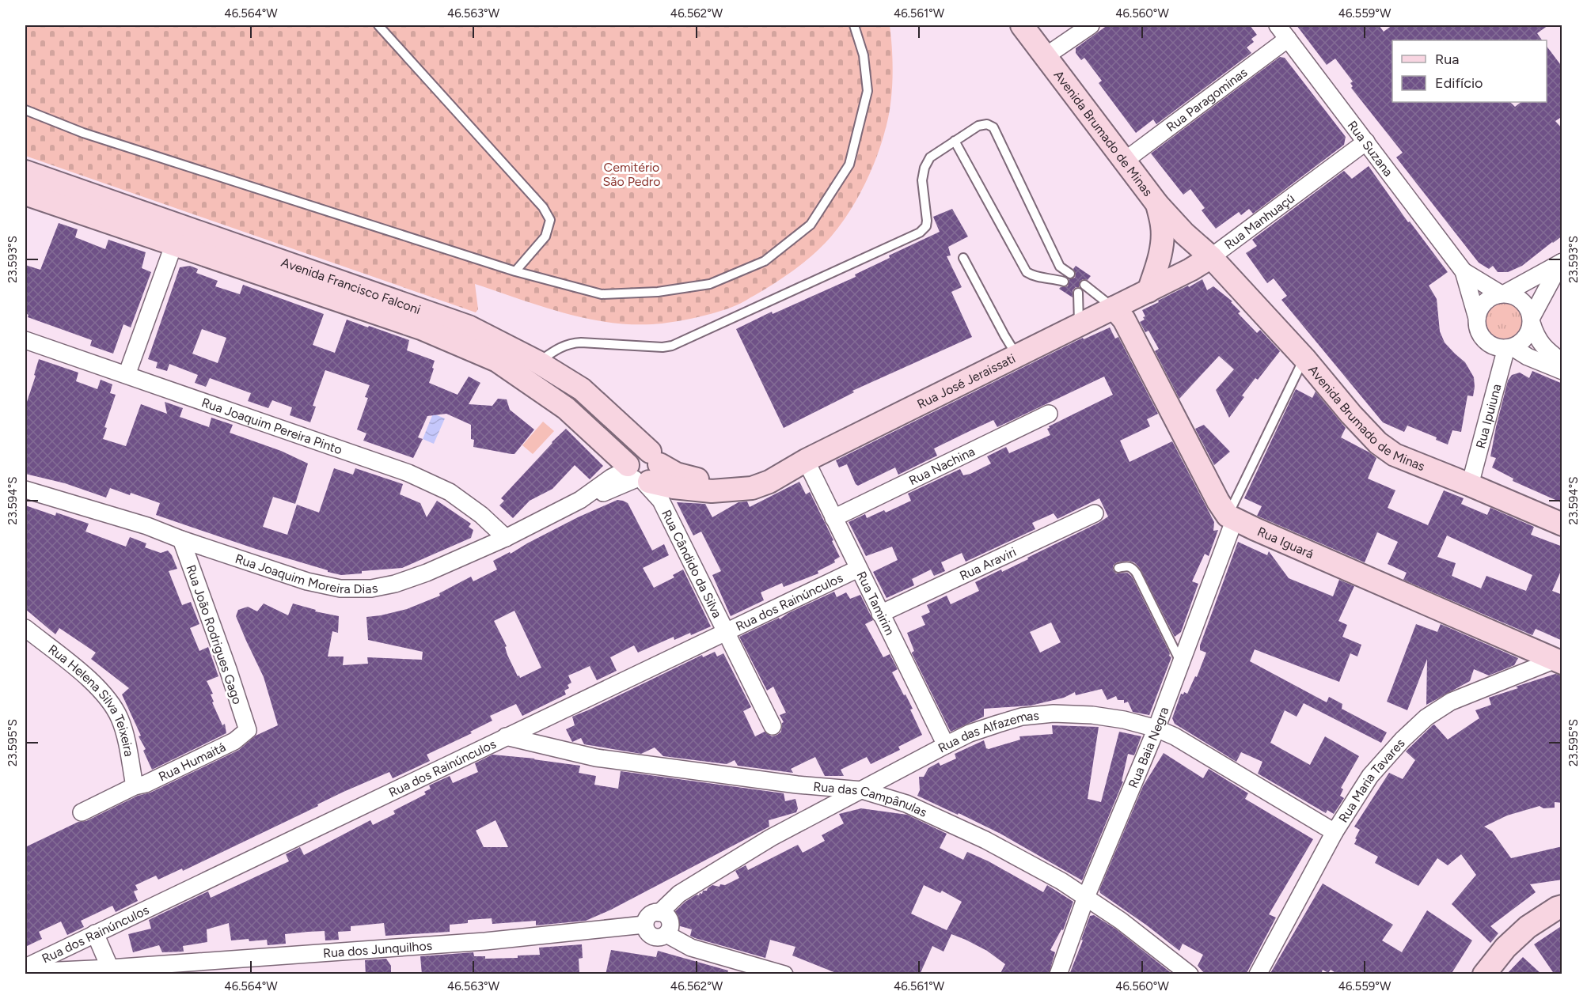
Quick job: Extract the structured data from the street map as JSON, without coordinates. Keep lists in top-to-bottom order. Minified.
{"streets":{"main road":["Avenida Brumado de Minas","Rua Manhuaçú","Avenida Francisco Falconi","Rua José Jeraissati","Rua Iguará"],"street":["Rua Paragominas","Rua Suzana","Rua Ipuiuna","Rua Joaquim Pereira Pinto","Rua Nachina","Rua Araviri","Rua Cândido da Silva","Rua Joaquim Moreira Dias","Rua dos Rainúnculos","Rua Tamirim","Rua João Rodrigues Gago","Rua Helena Silva Teixeira","Rua das Alfazemas","Rua Baia Negra","Rua Humaitá","Rua Maria Tavares","Rua das Campânulas","Rua dos Junquilhos"]},"crossings":[["Rua Paragominas","Avenida Brumado de Minas"],["Rua Paragominas","Rua Suzana"],["Avenida Brumado de Minas","Rua Manhuaçú"],["Avenida Brumado de Minas","Rua Ipuiuna"],["Rua Suzana","Rua Manhuaçú"],["Rua Suzana","Rua Ipuiuna"],["Rua Manhuaçú","Rua José Jeraissati"],["Avenida Francisco Falconi","Rua José Jeraissati"],["Avenida Francisco Falconi","Rua Cândido da Silva"],["Avenida Francisco Falconi","Rua Joaquim Moreira Dias"],["Rua José Jeraissati","Rua Tamirim"],["Rua Joaquim Pereira Pinto","Rua Joaquim Moreira Dias"],["Rua Nachina","Rua Tamirim"],["Rua Iguará","Rua Baia Negra"],["Rua Iguará","Rua Maria Tavares"],["Rua Araviri","Rua Tamirim"],["Rua Cândido da Silva","Rua Joaquim Moreira Dias"],["Rua Cândido da Silva","Rua dos Rainúnculos"],["Rua Joaquim Moreira Dias","Rua João Rodrigues Gago"],["Rua dos Rainúnculos","Rua Tamirim"],["Rua dos Rainúnculos","Rua das Campânulas"],["Rua Tamirim","Rua das Alfazemas"],["Rua João Rodrigues Gago","Rua Humaitá"],["Rua Helena Silva Teixeira","Rua Humaitá"],["Rua das Alfazemas","Rua Baia Negra"],["Rua das Alfazemas","Rua Maria Tavares"],["Rua das Alfazemas","Rua das Campânulas"],["Rua das Alfazemas","Rua dos Junquilhos"],["Rua Baia Negra","Rua das Campânulas"]],"parks":["Cemitério São Pedro"],"legend":["Rua","Edifício"],"coordinates":["46.564°W","46.563°W","46.562°W","46.561°W","46.560°W","46.559°W","23.593°S","23.594°S","23.595°S"]}
